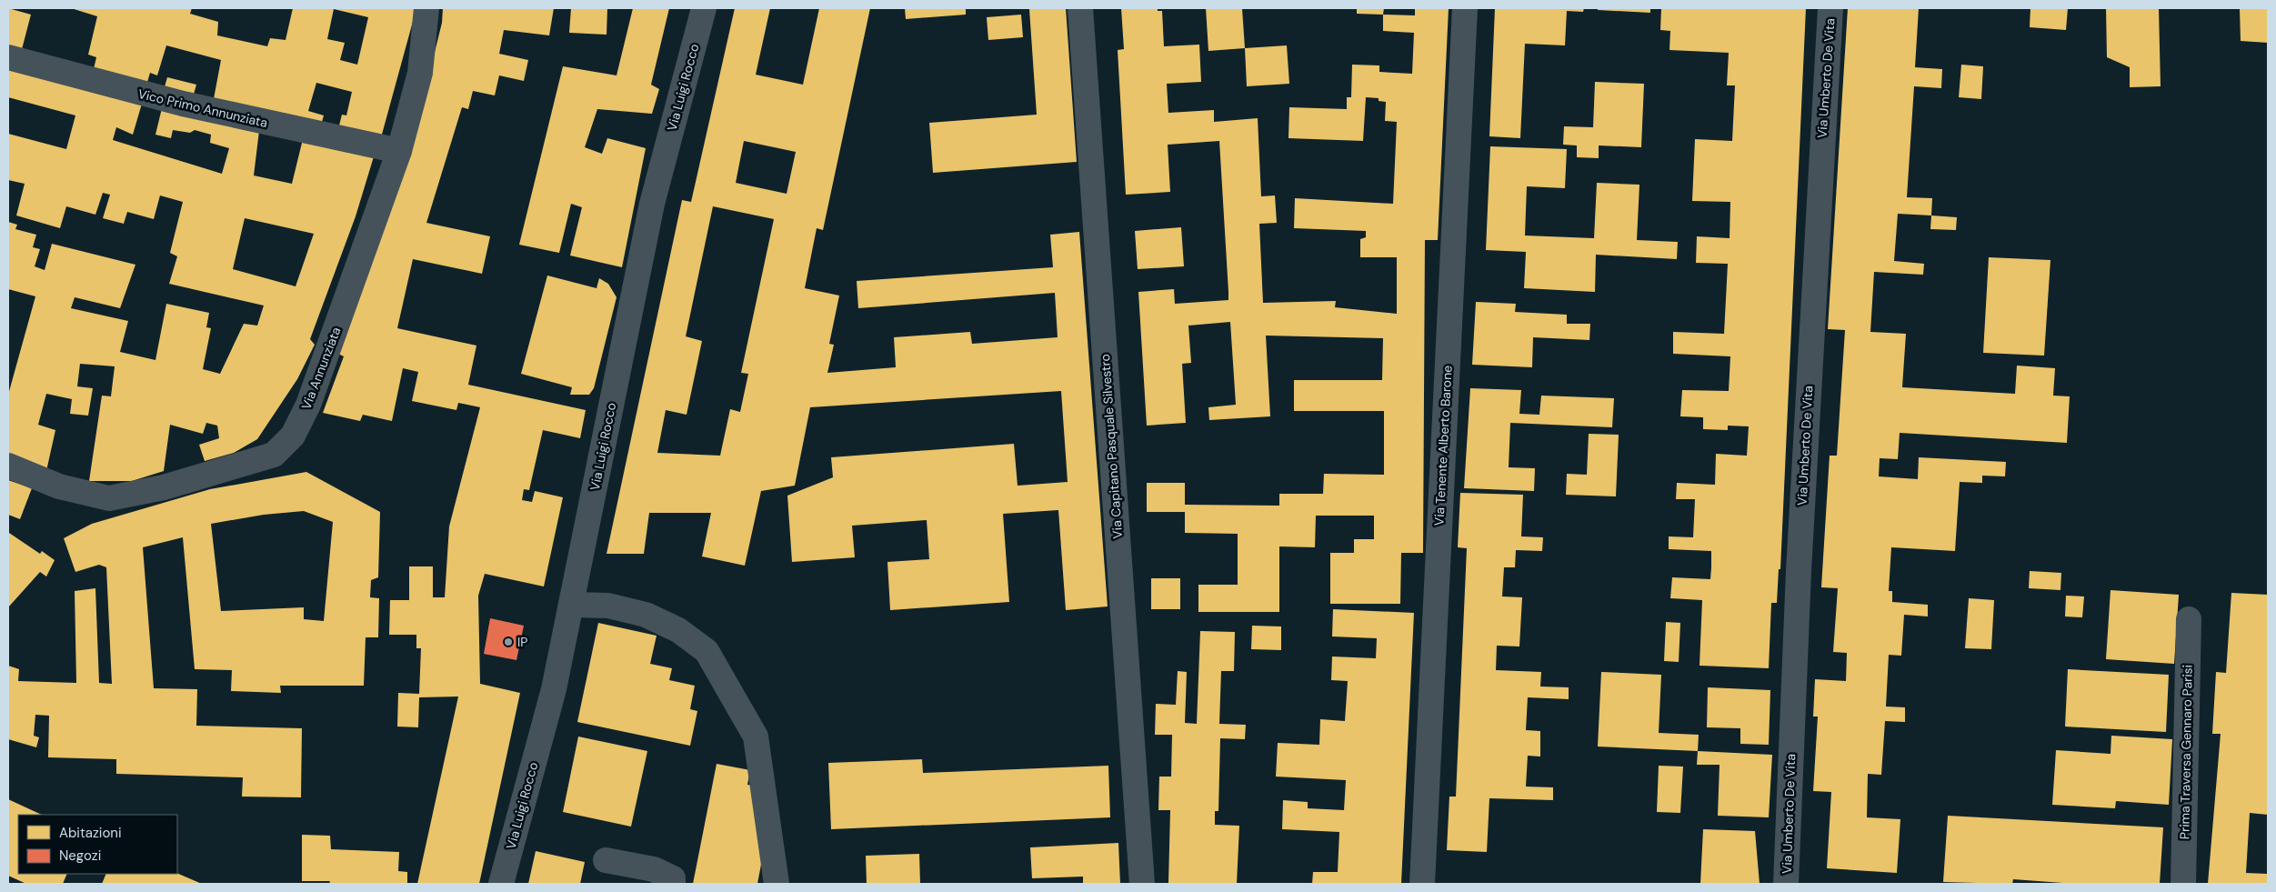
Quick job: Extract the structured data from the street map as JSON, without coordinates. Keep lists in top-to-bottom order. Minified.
{"streets":{"street":["Via Umberto De Vita","Via Luigi Rocco","Vico Primo Annunziata","Via Annunziata","Via Tenente Alberto Barone","Via Capitano Pasquale Silvestro","Prima Traversa Gennaro Parisi"]},"crossings":[["Vico Primo Annunziata","Via Annunziata"]],"places":["IP"],"legend":["Abitazioni","Negozi"]}
